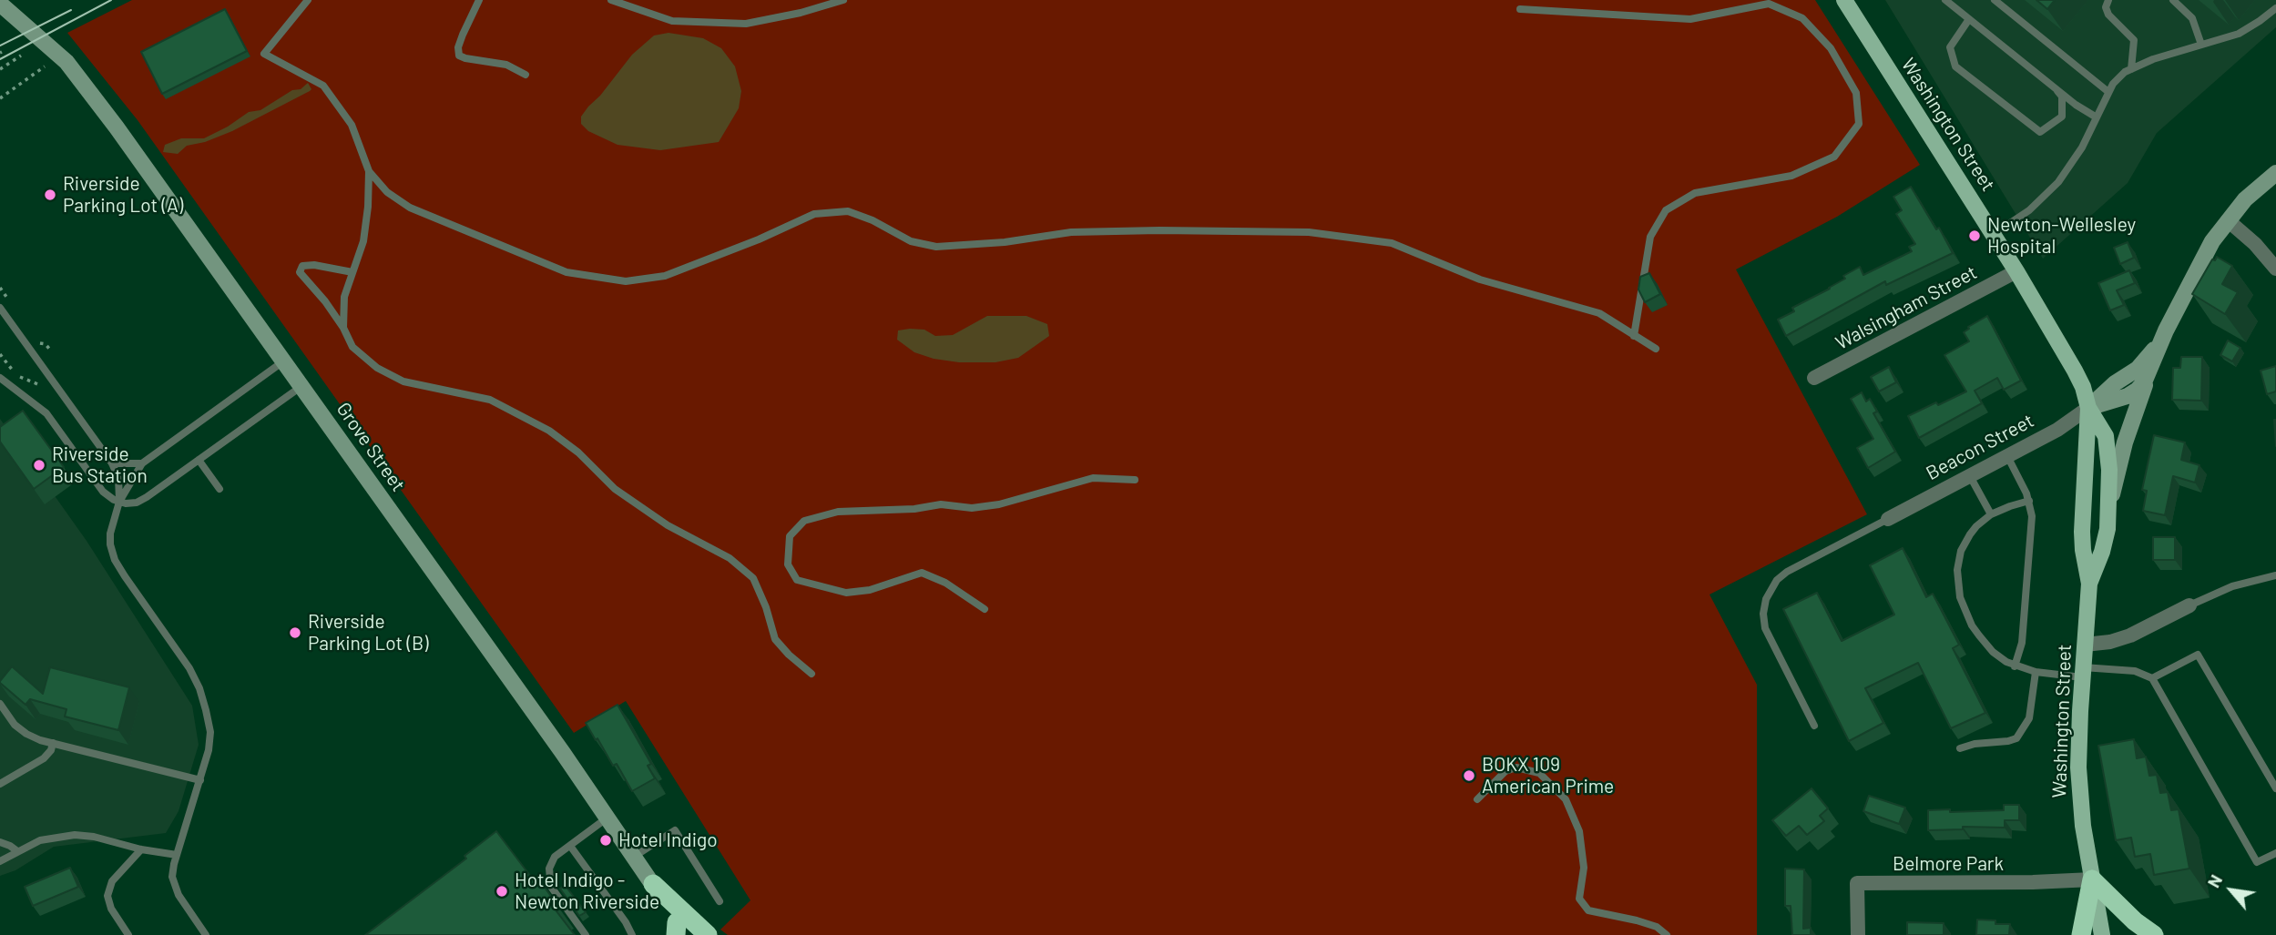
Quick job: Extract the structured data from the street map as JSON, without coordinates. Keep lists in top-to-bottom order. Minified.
{"streets":{"main road":["Washington Street","Grove Street","Beacon Street"],"street":["Walsingham Street","Belmore Park"]},"crossings":[["Washington Street","Walsingham Street"],["Washington Street","Beacon Street"],["Washington Street","Belmore Park"]],"places":["Riverside Parking Lot (A)","Newton-Wellesley Hospital","Riverside Bus Station","Riverside Parking Lot (B)","BOKX 109 American Prime","Hotel Indigo","Hotel Indigo - Newton Riverside"],"north":"top left"}
